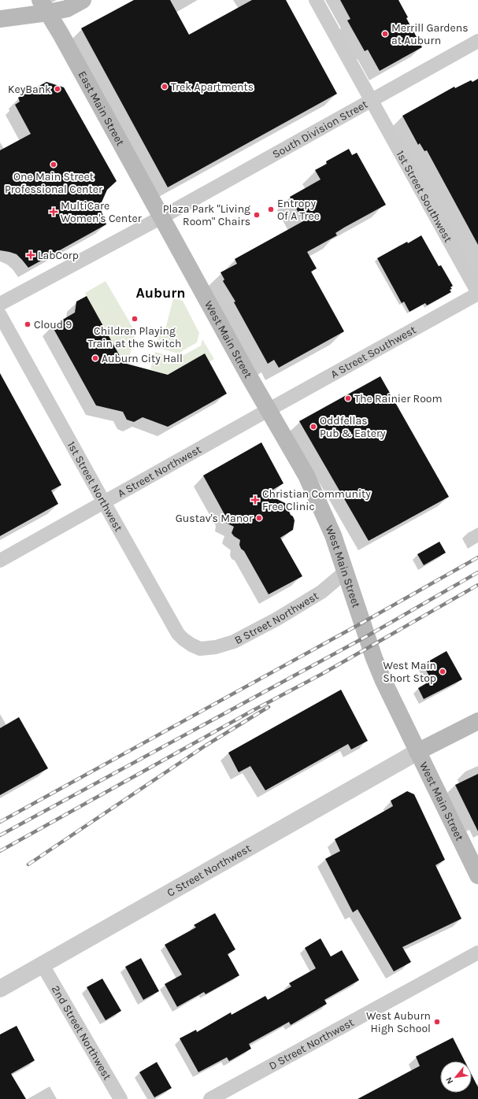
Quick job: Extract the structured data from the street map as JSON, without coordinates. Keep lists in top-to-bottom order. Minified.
{"streets":{"main road":["East Main Street","West Main Street"],"street":["South Division Street","1st Street Southwest","A Street Southwest","A Street Northwest","1st Street Northwest","B Street Northwest","C Street Northwest","2nd Street Northwest","D Street Northwest"]},"crossings":[["East Main Street","South Division Street"],["East Main Street","West Main Street"],["South Division Street","1st Street Southwest"],["South Division Street","West Main Street"],["1st Street Southwest","A Street Southwest"],["West Main Street","A Street Southwest"],["West Main Street","A Street Northwest"],["West Main Street","B Street Northwest"],["West Main Street","C Street Northwest"],["A Street Southwest","A Street Northwest"],["A Street Northwest","1st Street Northwest"],["1st Street Northwest","B Street Northwest"],["C Street Northwest","2nd Street Northwest"]],"districts":["Auburn"],"places":{"other":["Merrill Gardens at Auburn","Trek Apartments","KeyBank","One Main Street Professional Center","Entropy Of A Tree","Plaza Park \"Living Room\" Chairs","Children Playing Train at the Switch","Cloud 9","Auburn City Hall","The Rainier Room","Oddfellas Pub & Eatery","Gustav's Manor","West Main Short Stop","West Auburn High School"],"health":["MultiCare Women's Center","LabCorp","Christian Community Free Clinic"]},"north":"bottom left"}
